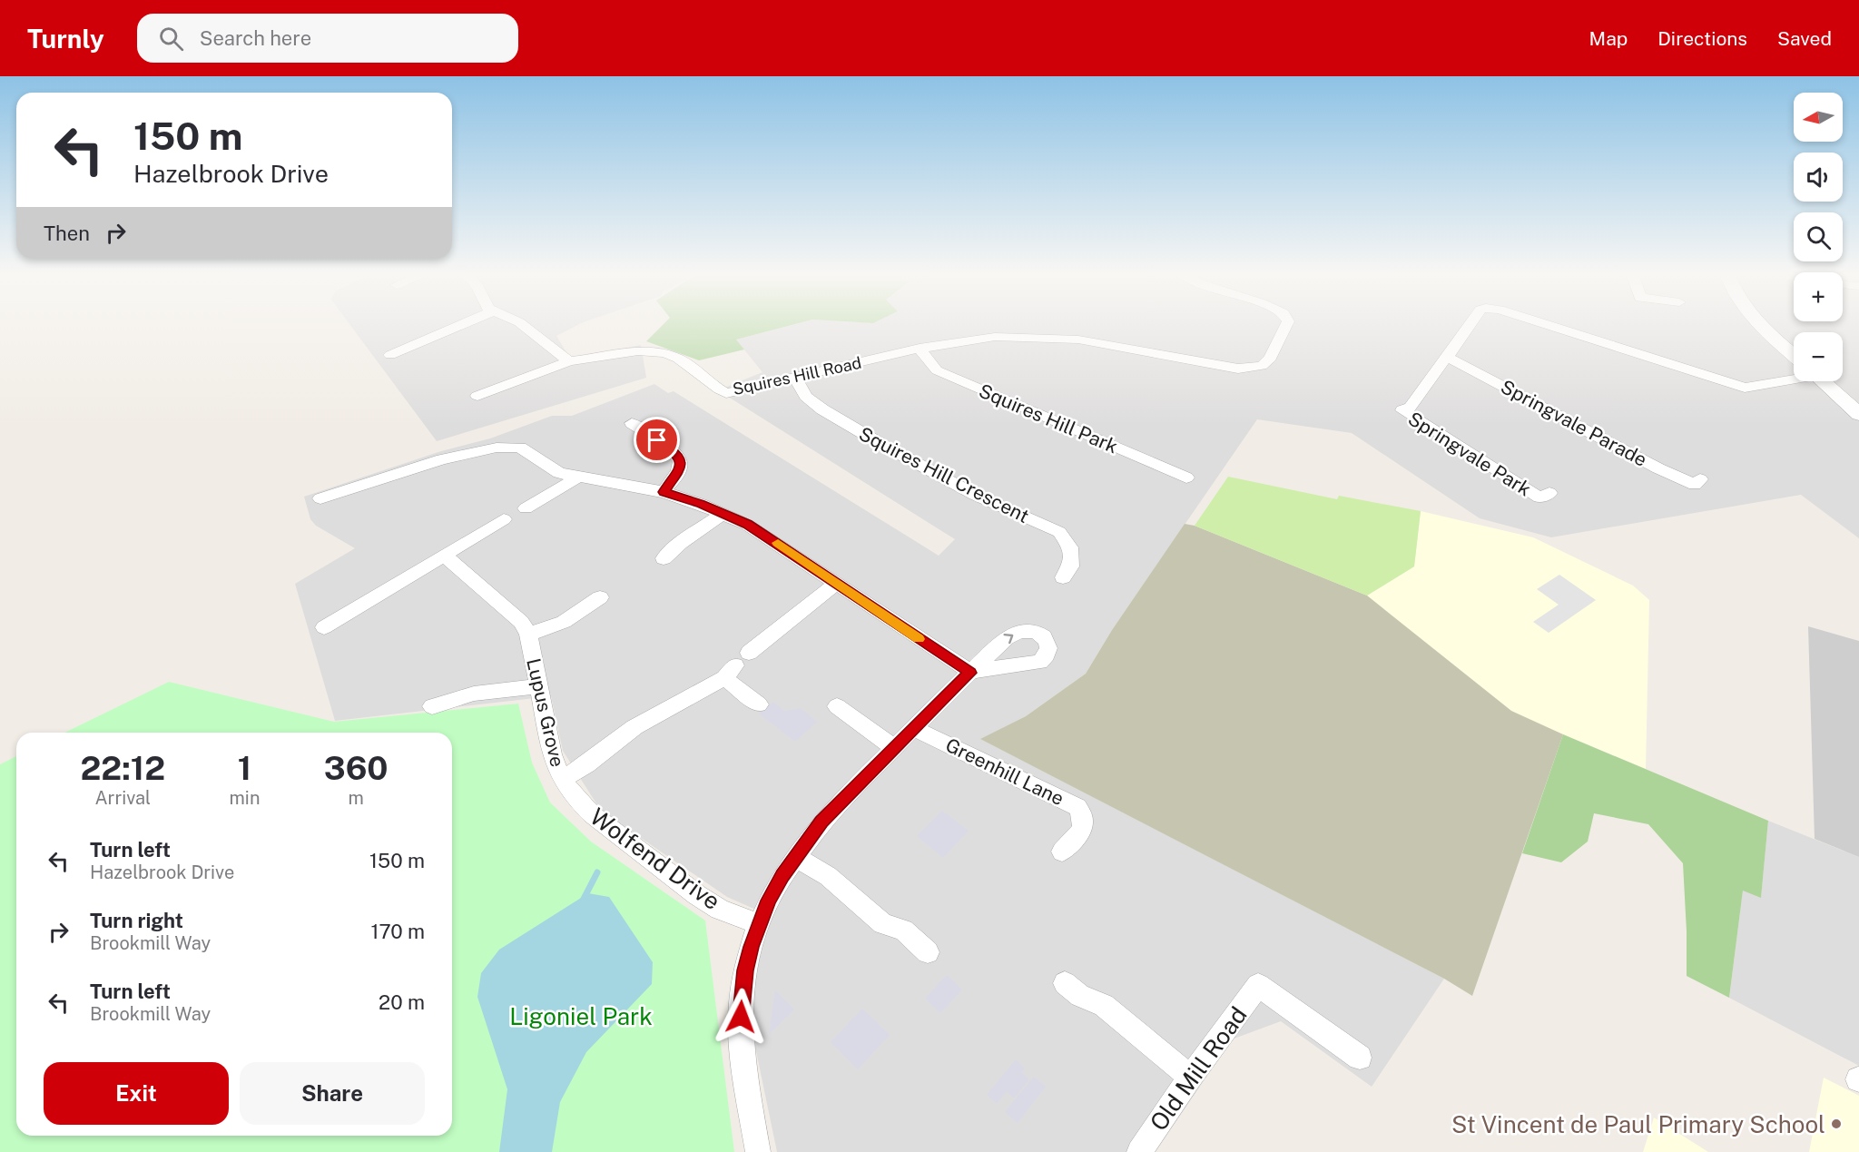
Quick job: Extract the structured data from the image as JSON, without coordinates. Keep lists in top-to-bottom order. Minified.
{"streets":{"street":["Squires Hill Road","Squires Hill Park","Springvale Parade","Springvale Park","Squires Hill Crescent","Lupus Grove","Greenhill Lane","Wolfend Drive","Old Mill Road"]},"crossings":[["Squires Hill Road","Squires Hill Park"],["Squires Hill Road","Squires Hill Crescent"],["Springvale Parade","Springvale Park"],["Lupus Grove","Wolfend Drive"]],"parks":["Ligoniel Park"],"places":["St Vincent de Paul Primary School"],"north":"left","page":{"header":"Turnly","search":"Search here","nav":["Map","Directions","Saved"],"map_buttons":["+","−"],"turn":["150 m","Hazelbrook Drive"],"then":"Then","eta":["22:12","Arrival","1","min","360","m"],"list":[{"name":"Turn left","note":"Hazelbrook Drive","value":"150 m"},{"name":"Turn right","note":"Brookmill Way","value":"170 m"},{"name":"Turn left","note":"Brookmill Way","value":"20 m"}],"buttons":["Exit","Share"]}}
